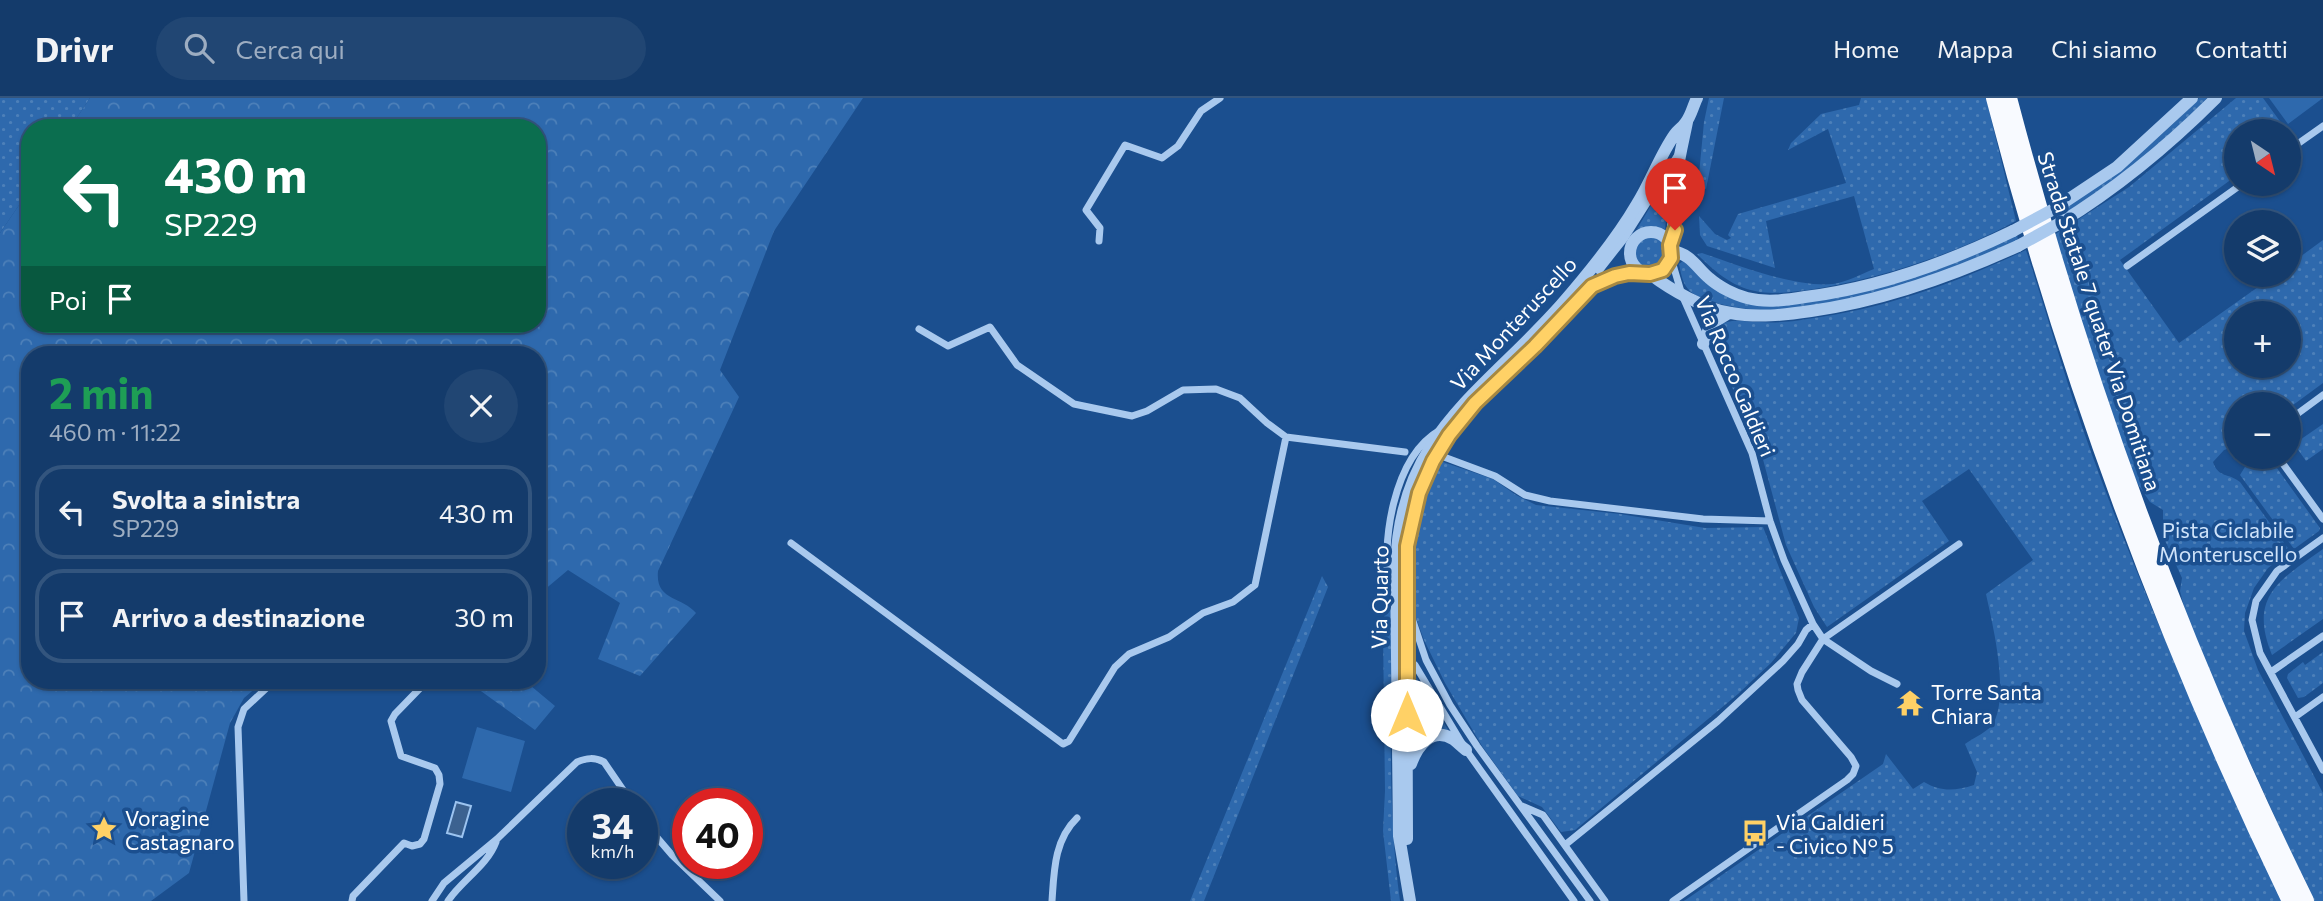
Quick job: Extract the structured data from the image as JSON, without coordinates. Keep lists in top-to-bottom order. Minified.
{"streets":{"highway":["Strada Statale 7 quater Via Domitiana"],"street":["Via Monteruscello","Via Rocco Galdieri","Via Quarto"]},"crossings":[["Via Monteruscello","Via Rocco Galdieri"],["Via Monteruscello","Via Quarto"],["Via Rocco Galdieri","Via Quarto"]],"parks":["Pista Ciclabile Monteruscello"],"places":{"temple":["Torre Santa Chiara"],"place":["Voragine Castagnaro"],"bus stop":["Via Galdieri - Civico N° 5"]},"north":"bottom right","page":{"header":"Drivr","search":"Cerca qui","nav":["Home","Mappa","Chi siamo","Contatti"],"map_buttons":["+","−"],"turn":["430 m","SP229"],"then":"Poi","heading":["2 min","460 m · 11:22"],"list":[{"name":"Svolta a sinistra","note":"SP229","value":"430 m"},{"name":"Arrivo a destinazione","value":"30 m"}],"speed":"34 km/h","limit":"40"}}
